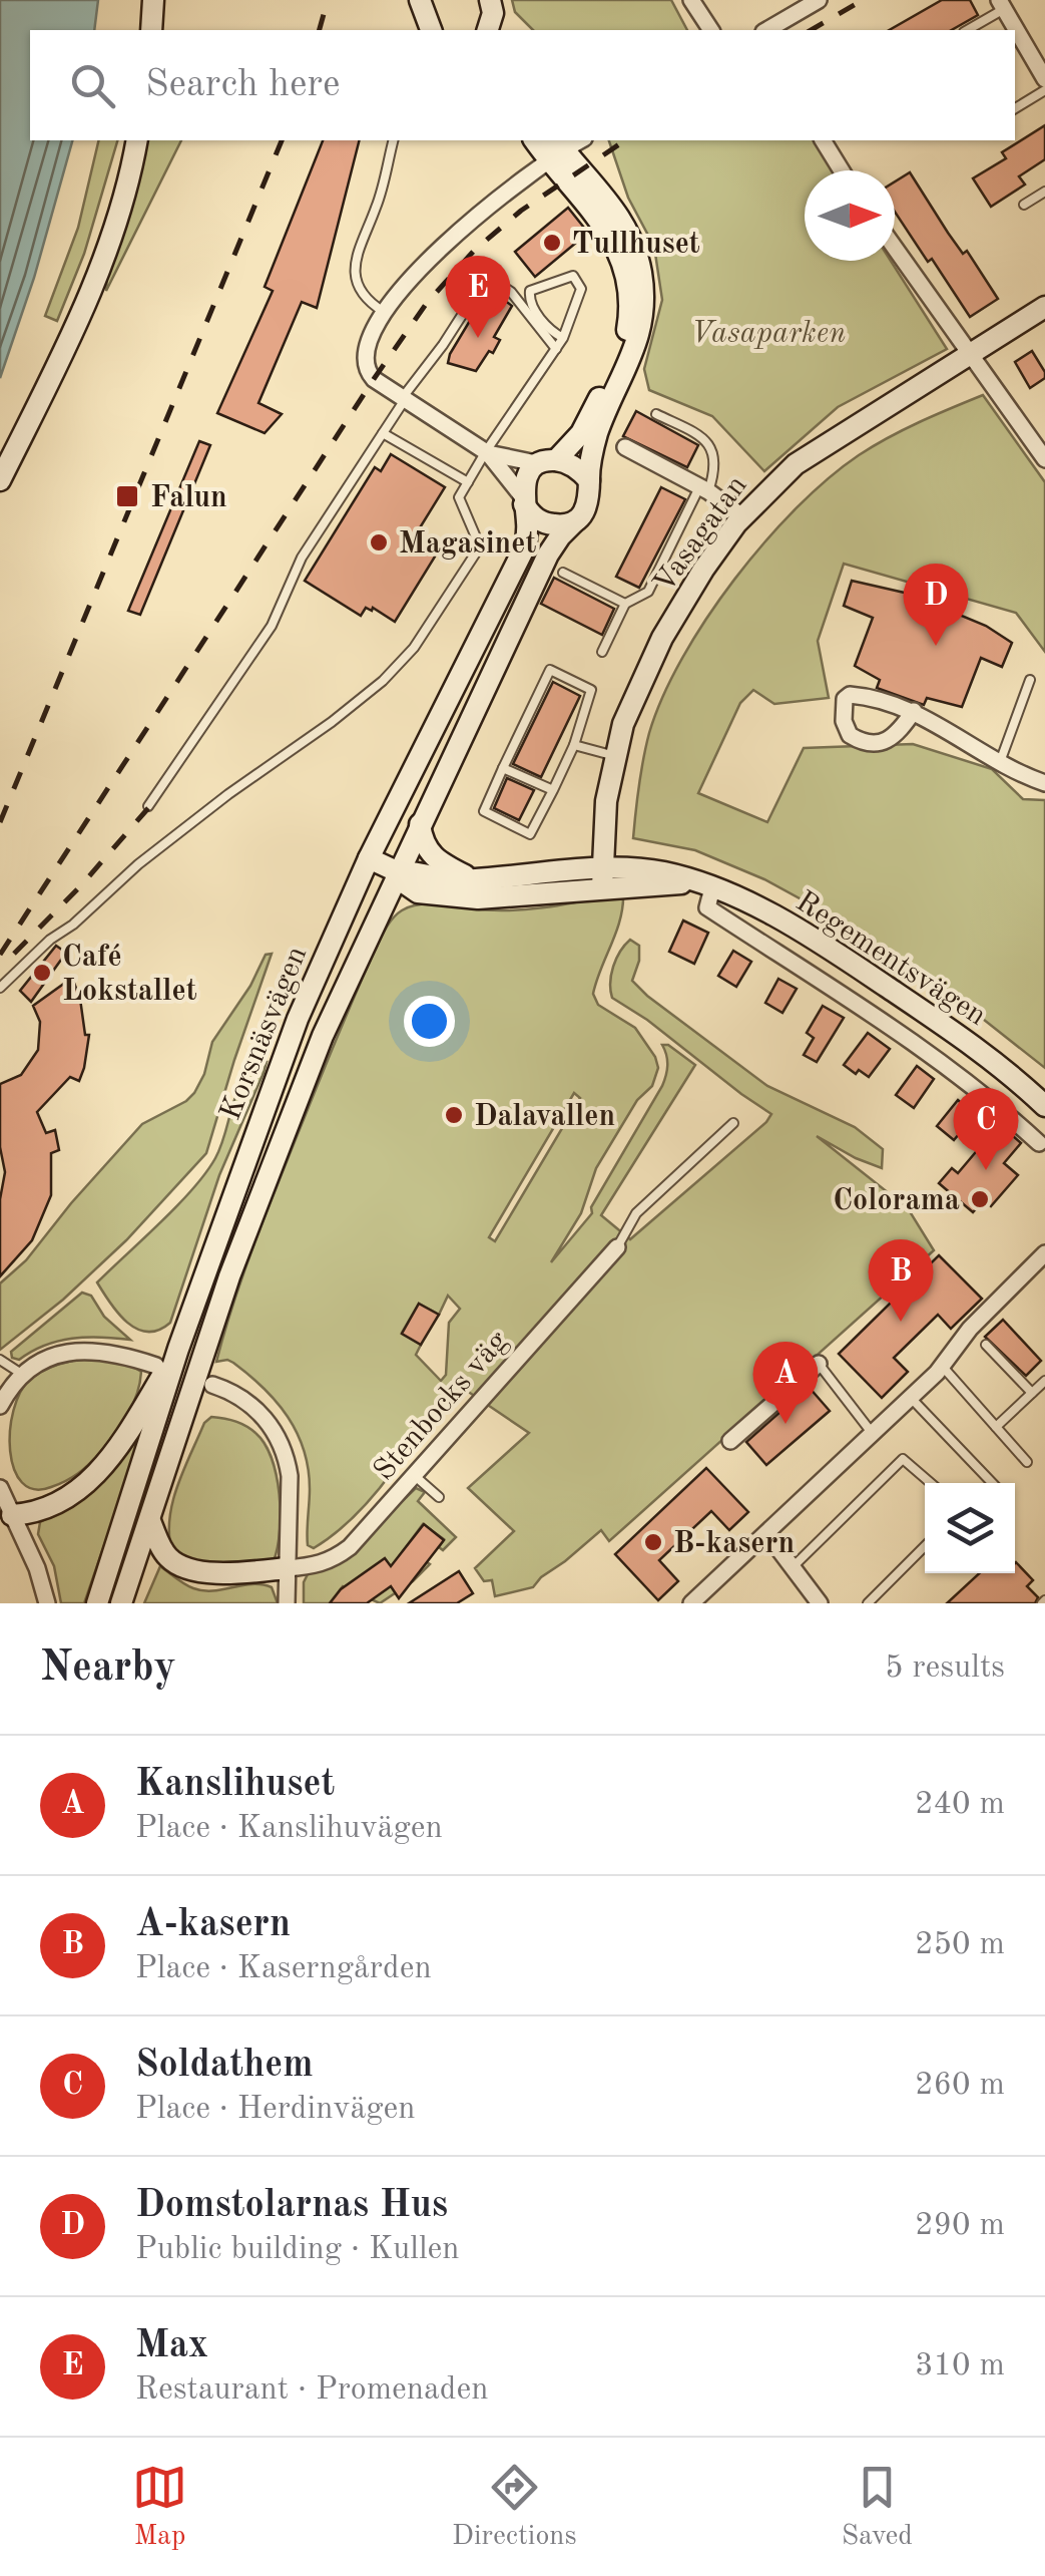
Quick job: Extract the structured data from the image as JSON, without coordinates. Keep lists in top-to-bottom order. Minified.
{"streets":{"main road":["Vasagatan","Regementsvägen","Korsnäsvägen"],"street":["Stenbocks väg"]},"crossings":[["Vasagatan","Regementsvägen"],["Regementsvägen","Korsnäsvägen"]],"parks":["Vasaparken"],"places":{"other":["Tullhuset","Magasinet","Café Lokstallet","Dalavallen","Colorama","B-kasern"],"transit":["Falun"]},"north":"right","page":{"search":"Search here","pins":["E","D","C","B","A"],"heading":["Nearby","5 results"],"list":[{"mark":"A","name":"Kanslihuset","note":"Place · Kanslihuvägen","value":"240 m"},{"mark":"B","name":"A-kasern","note":"Place · Kaserngården","value":"250 m"},{"mark":"C","name":"Soldathem","note":"Place · Herdinvägen","value":"260 m"},{"mark":"D","name":"Domstolarnas Hus","note":"Public building · Kullen","value":"290 m"},{"mark":"E","name":"Max","note":"Restaurant · Promenaden","value":"310 m"}],"nav":["Map","Directions","Saved"]}}
